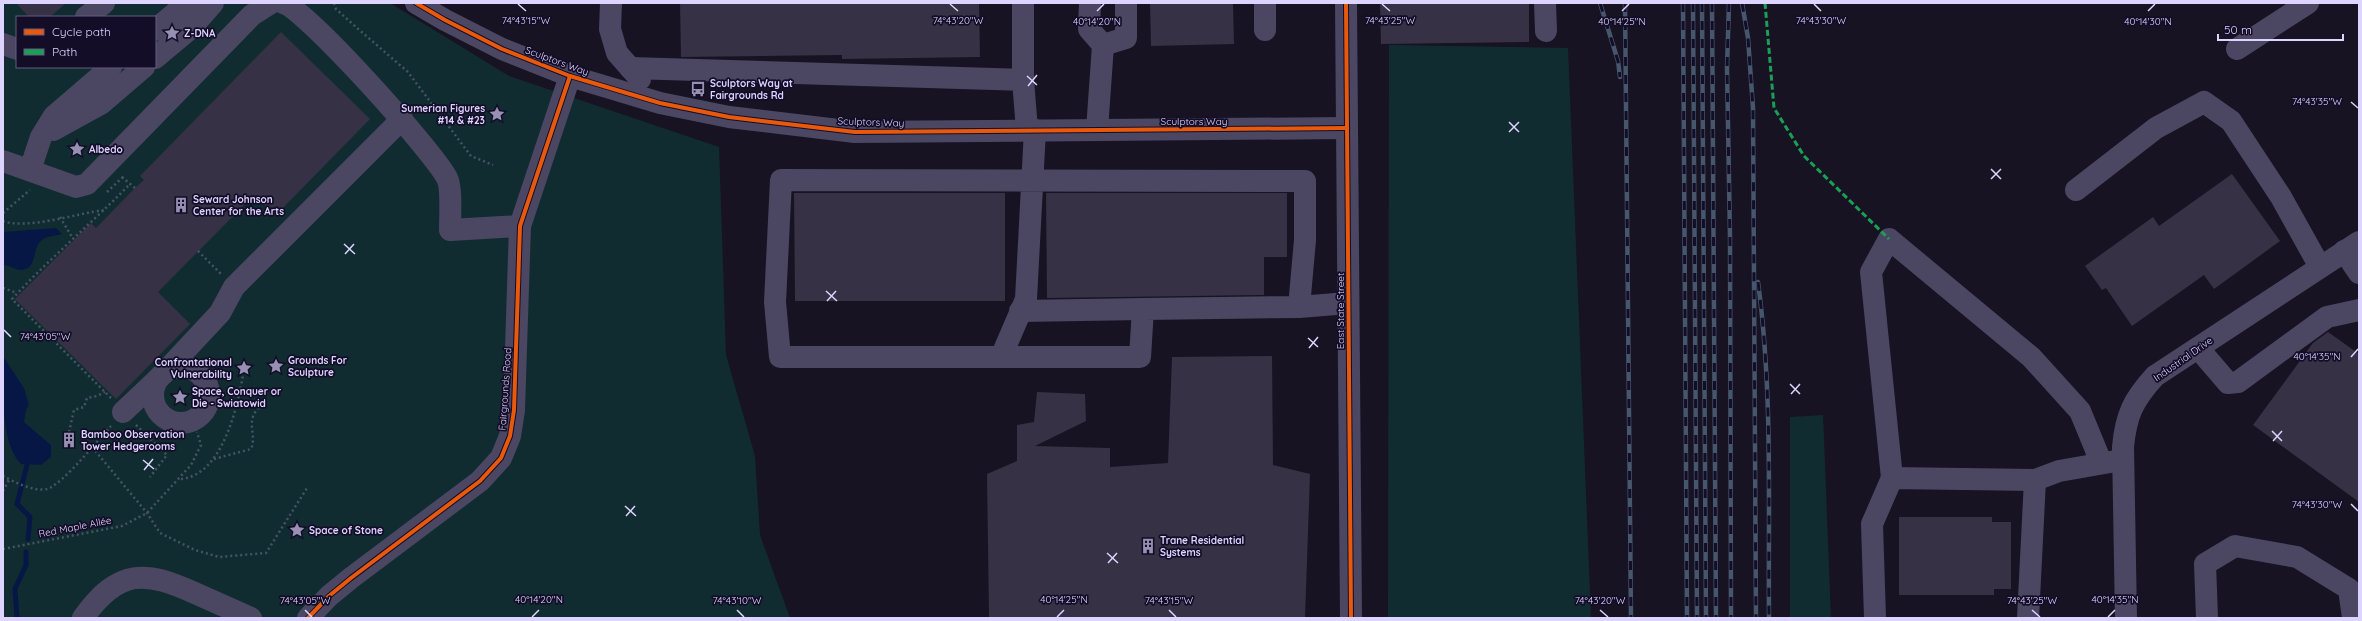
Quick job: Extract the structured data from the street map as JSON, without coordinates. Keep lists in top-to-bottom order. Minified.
{"streets":{"street":["Sculptors Way","East State Street","Industrial Drive","Fairgrounds Road"],"path":["Red Maple Allée"]},"crossings":[["Sculptors Way","East State Street"],["Sculptors Way","Fairgrounds Road"]],"places":{"place":["Z-DNA","Sumerian Figures #14 & #23","Albedo","Grounds For Sculpture","Confrontational Vulnerability","Space, Conquer or Die - Swiatowid","Space of Stone"],"bus stop":["Sculptors Way at Fairgrounds Rd"],"building":["Seward Johnson Center for the Arts","Bamboo Observation Tower Hedgerooms","Trane Residential Systems"]},"legend":["Cycle path","Path"],"scale_bar":"50 m","coordinates":["74°43'25\"W","74°43'15\"W","74°43'20\"W","74°43'30\"W","40°14'20\"N","40°14'25\"N","40°14'30\"N","74°43'35\"W","74°43'05\"W","40°14'35\"N","74°43'10\"W"]}
